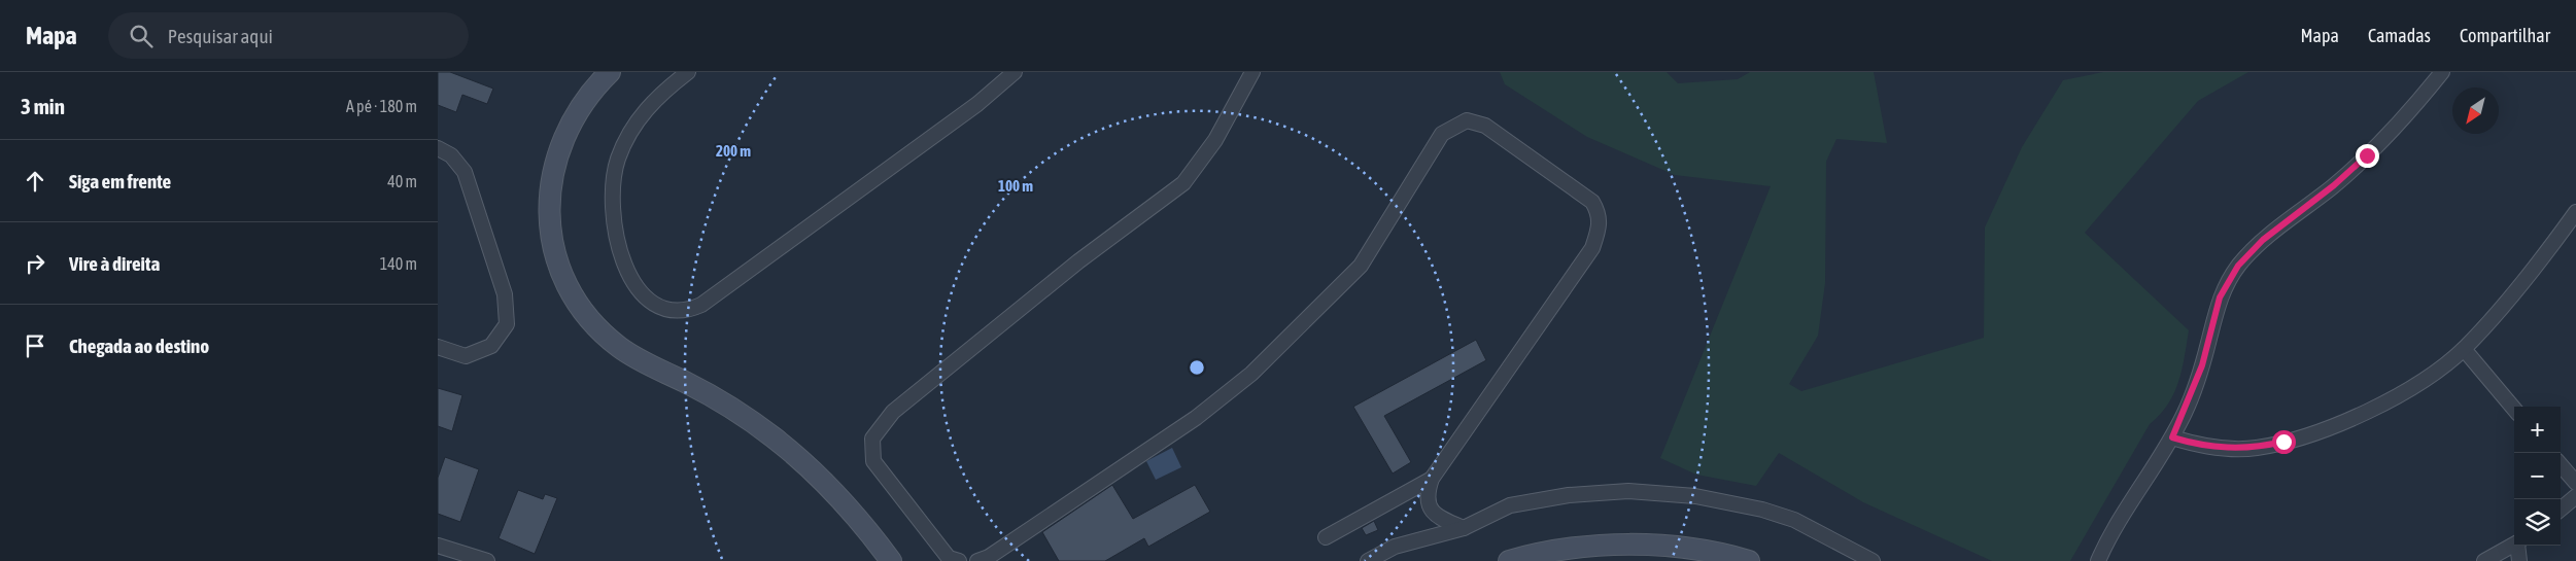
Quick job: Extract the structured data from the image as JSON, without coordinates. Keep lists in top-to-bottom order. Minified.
{"north":"bottom left","page":{"header":"Mapa","search":"Pesquisar aqui","nav":["Mapa","Camadas","Compartilhar"],"heading":["3 min","A pé · 180 m"],"list":[["Siga em frente","40 m"],["Vire à direita","140 m"],"Chegada ao destino"],"map_buttons":["+","−"]},"rings":["200 m","100 m"]}
